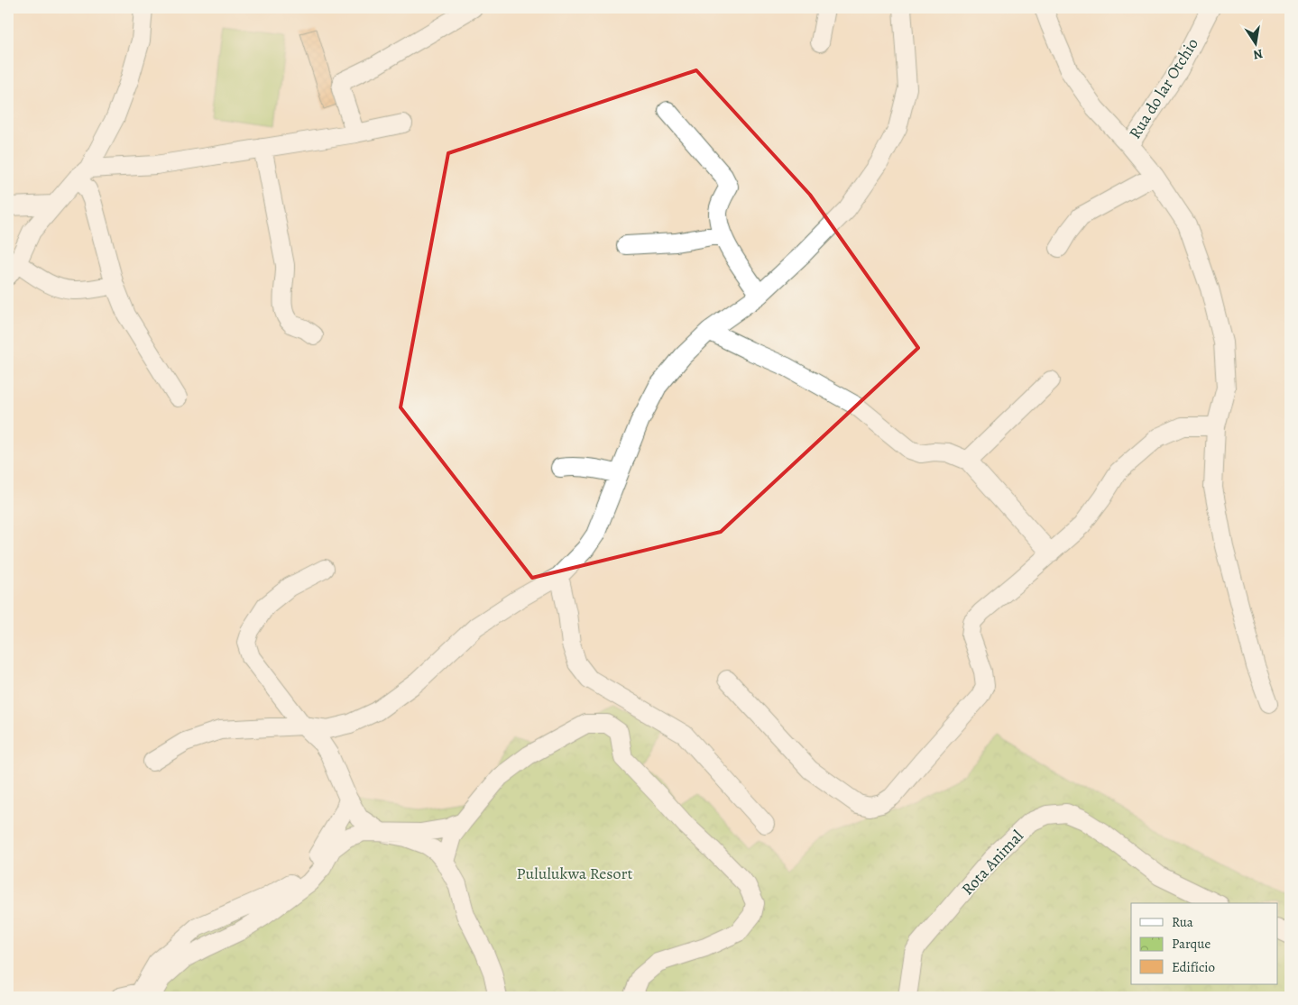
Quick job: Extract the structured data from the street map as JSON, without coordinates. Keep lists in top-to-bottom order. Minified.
{"streets":{"street":["Rua do lar Otchio","Rota Animal"]},"parks":["Pululukwa Resort"],"legend":["Rua","Parque","Edifício"],"north":"bottom"}
